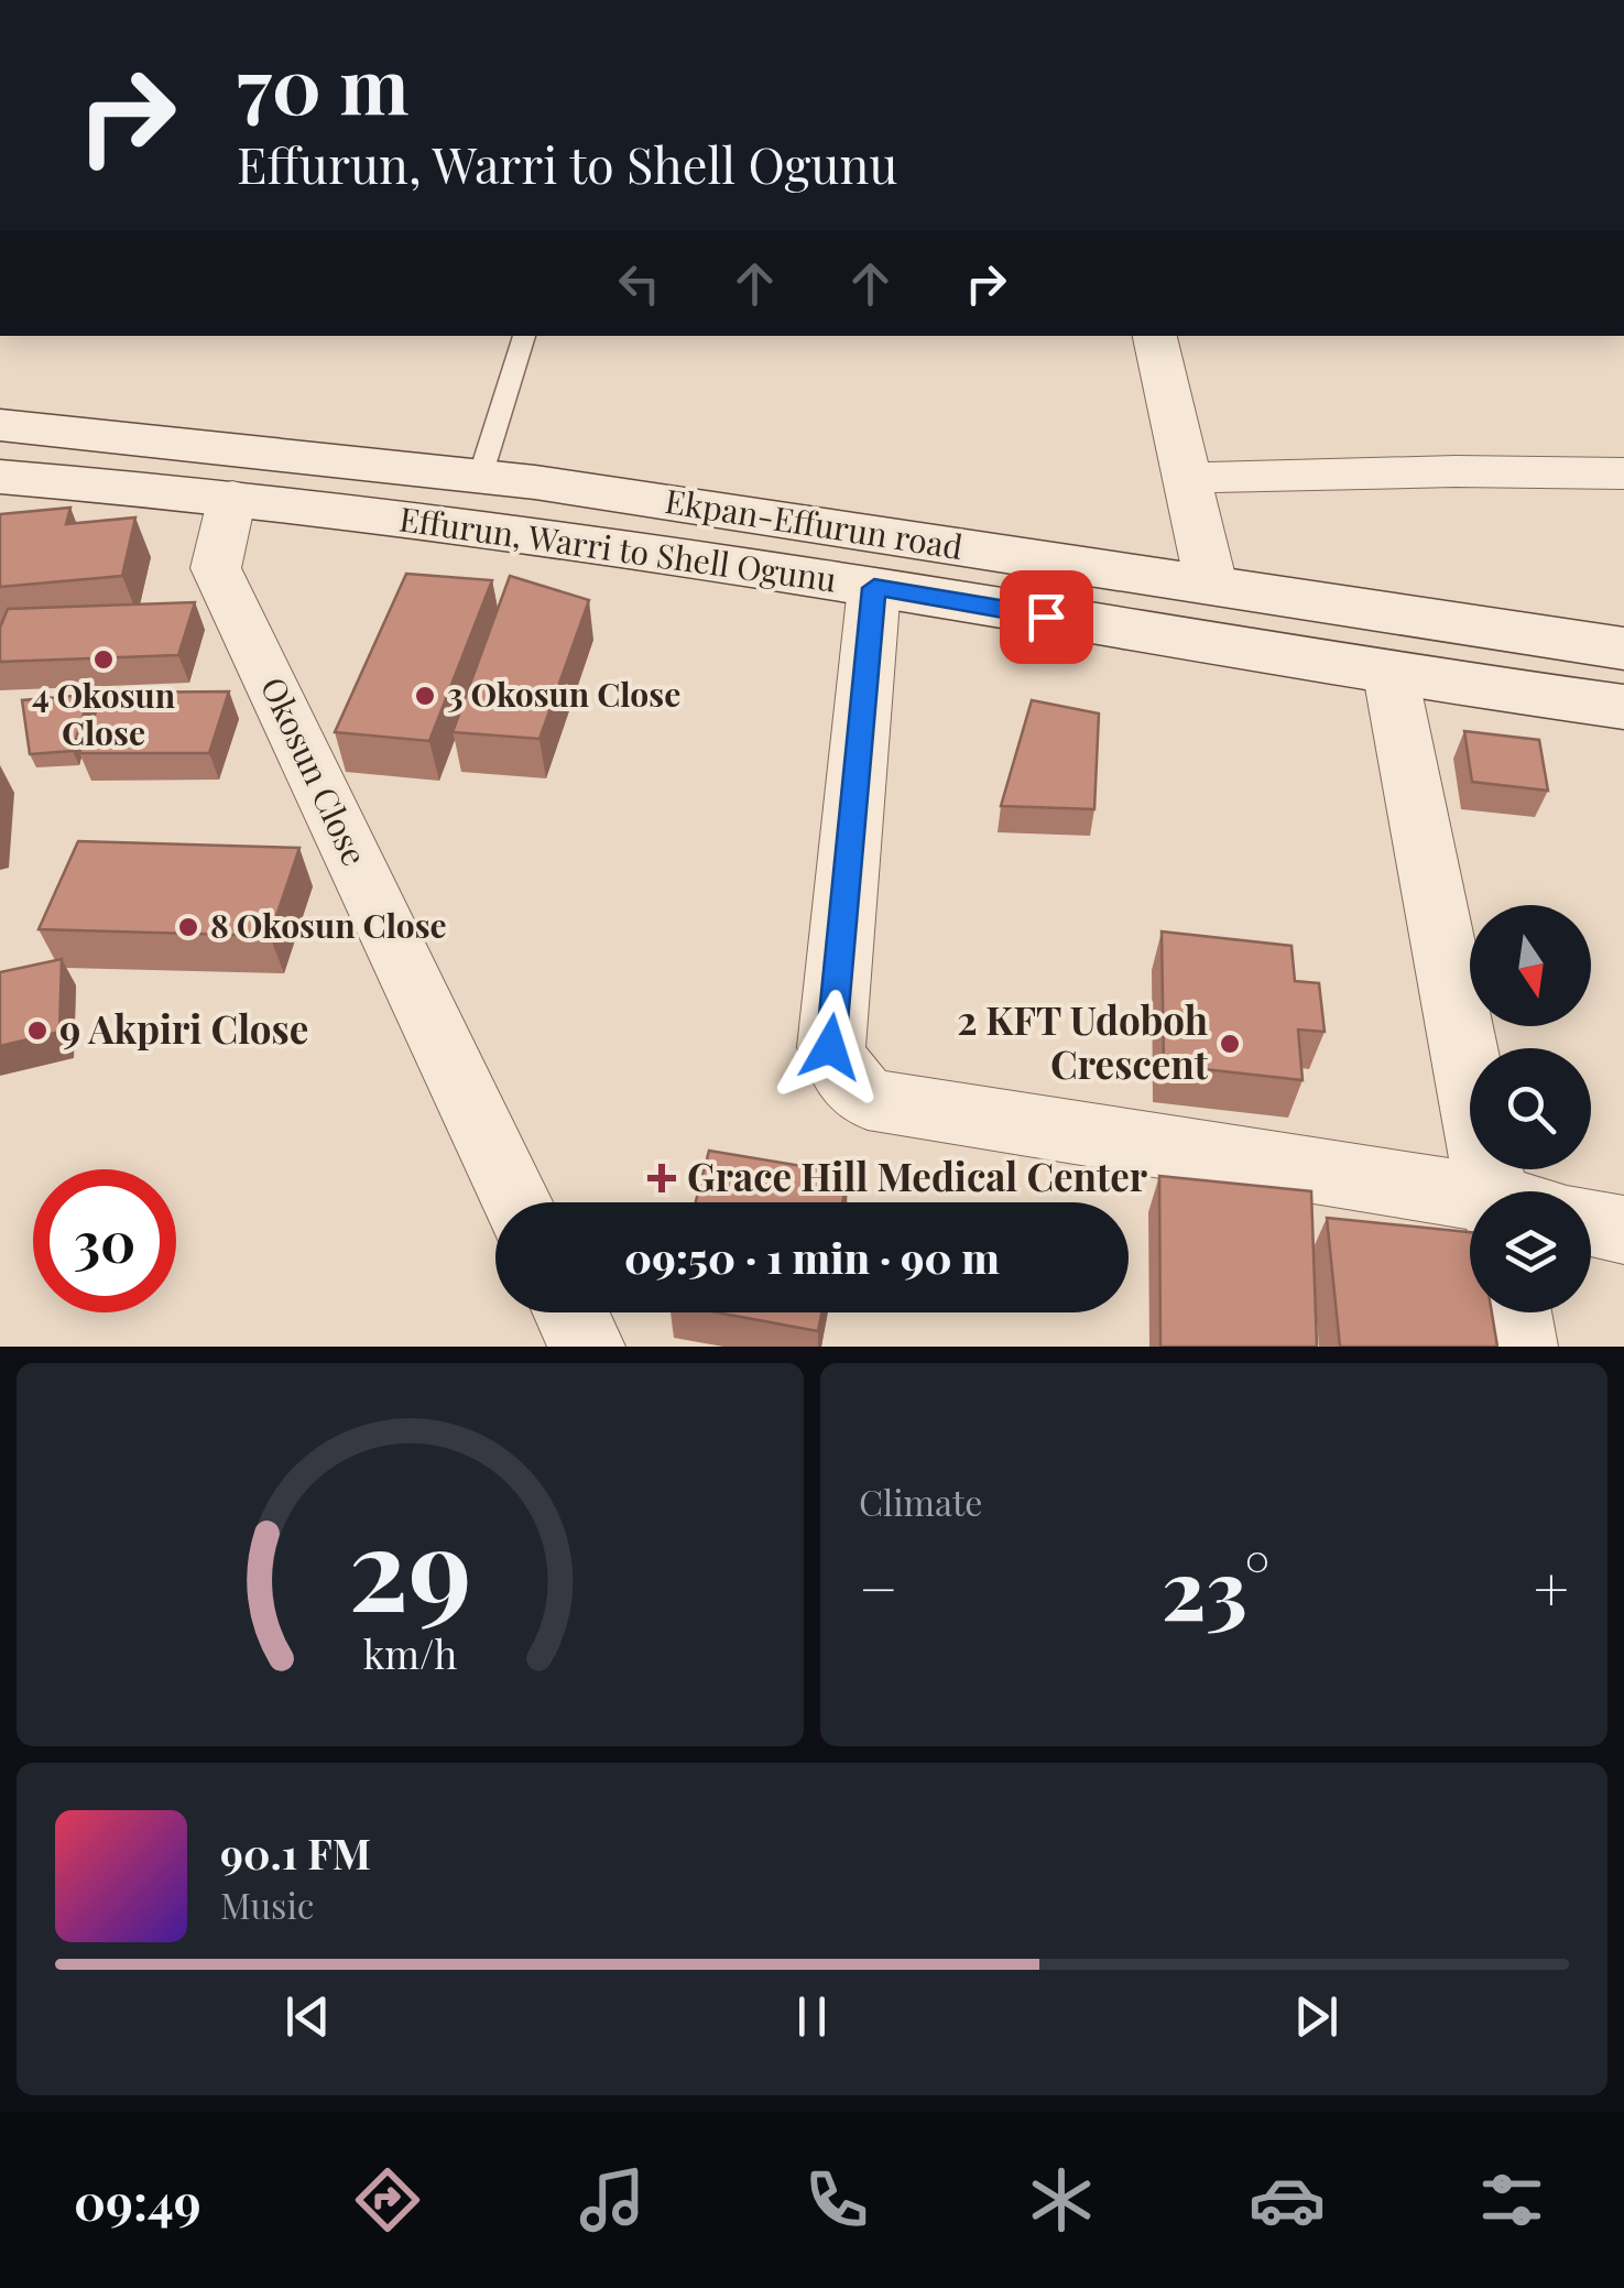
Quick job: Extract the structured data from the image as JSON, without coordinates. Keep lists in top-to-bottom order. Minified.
{"streets":{"main road":["Ekpan-Effurun road","Effurun, Warri to Shell Ogunu"],"street":["Okosun Close"]},"crossings":[["Effurun, Warri to Shell Ogunu","Okosun Close"]],"places":{"other":["4 Okosun Close","3 Okosun Close","8 Okosun Close","9 Akpiri Close","2 KFT Udoboh Crescent"],"health":["Grace Hill Medical Center"]},"north":"bottom","page":{"turn":["70 m","Effurun, Warri to Shell Ogunu"],"limit":"30","trip":"09:50 · 1 min · 90 m","tile":"Climate","heat":["−","23°","+"],"song":["90.1 FM","Music"],"tabs":"09:49","gauge":["29","km/h"]}}
